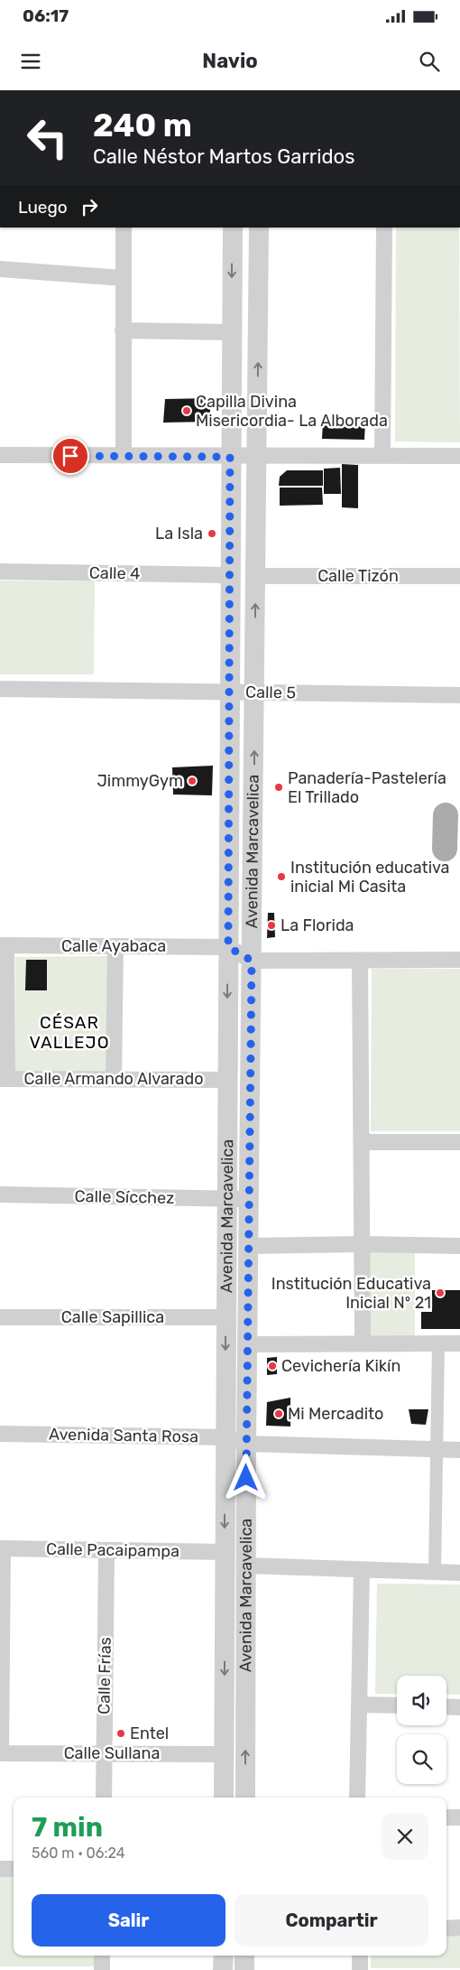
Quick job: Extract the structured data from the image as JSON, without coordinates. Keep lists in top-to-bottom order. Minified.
{"streets":{"street":["Calle 4","Calle Tizón","Calle 5","Avenida Marcavelica","Calle Ayabaca","Calle Armando Alvarado","Calle Sícchez","Calle Sapillica","Avenida Santa Rosa","Calle Pacaipampa","Calle Frías","Calle Sullana"]},"crossings":[["Calle 4","Avenida Marcavelica"],["Calle Tizón","Avenida Marcavelica"],["Calle 5","Avenida Marcavelica"],["Avenida Marcavelica","Calle Ayabaca"],["Avenida Marcavelica","Calle Armando Alvarado"],["Avenida Marcavelica","Calle Sícchez"],["Avenida Marcavelica","Calle Sapillica"],["Avenida Marcavelica","Avenida Santa Rosa"],["Avenida Marcavelica","Calle Pacaipampa"],["Avenida Marcavelica","Calle Sullana"],["Calle Pacaipampa","Calle Frías"],["Calle Frías","Calle Sullana"]],"districts":["CÉSAR VALLEJO"],"places":["Capilla Divina Misericordia- La Alborada","La Isla","JimmyGym","Panadería-Pastelería El Trillado","Institución educativa inicial Mi Casita","La Florida","Institución Educativa Inicial Nº 21","Cevichería Kikín","Mi Mercadito","Entel"],"page":{"status":"06:17","header":"Navio","turn":["240 m","Calle Néstor Martos Garridos"],"then":"Luego","heading":["7 min","560 m · 06:24"],"buttons":["Salir","Compartir"]}}
